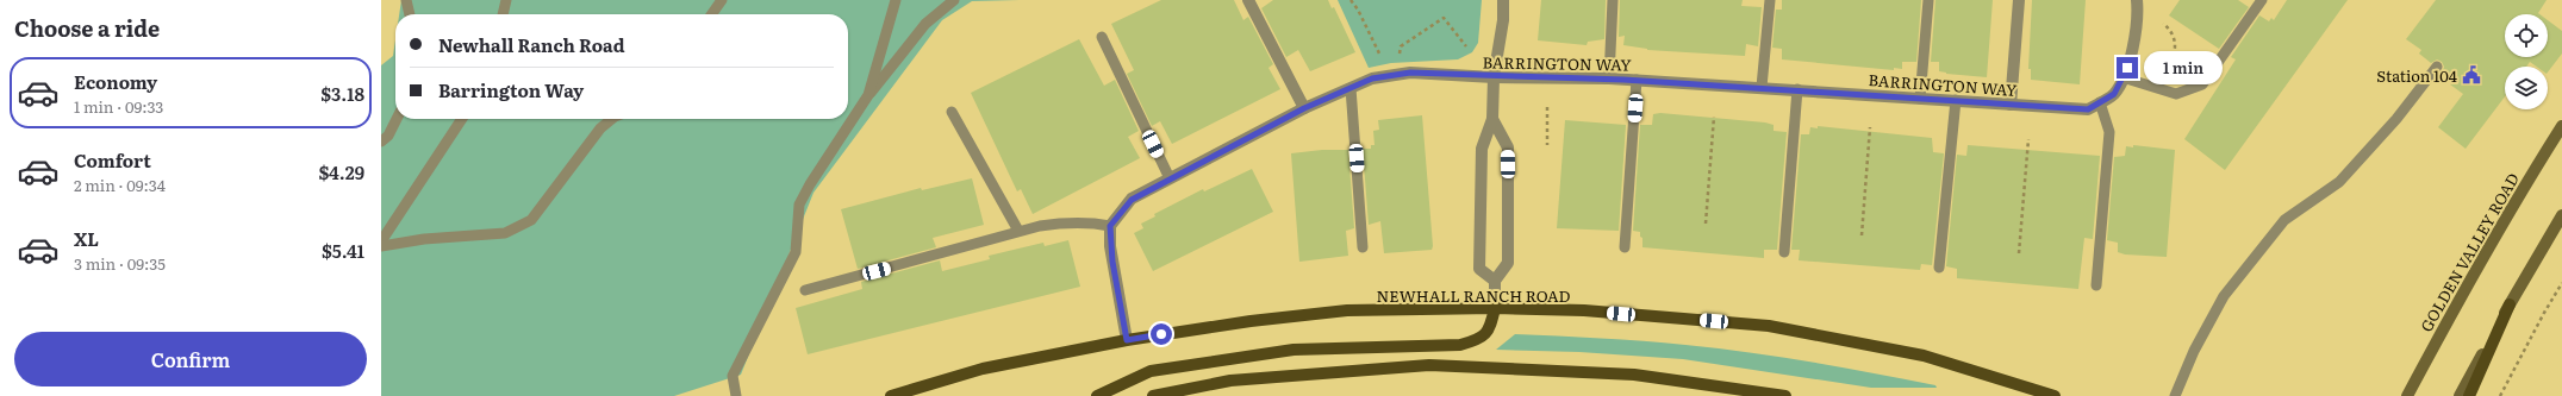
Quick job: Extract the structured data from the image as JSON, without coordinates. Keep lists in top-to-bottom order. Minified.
{"streets":{"main road":["GOLDEN VALLEY ROAD","NEWHALL RANCH ROAD"],"street":["BARRINGTON WAY"]},"places":{"public building":["Station 104"]},"page":{"heading":"Choose a ride","banner":["Newhall Ranch Road","Barrington Way"],"bubble":"1 min","list":[{"name":"Economy","note":"1 min · 09:33","value":"$3.18"},{"name":"Comfort","note":"2 min · 09:34","value":"$4.29"},{"name":"XL","note":"3 min · 09:35","value":"$5.41"}],"buttons":"Confirm"}}
